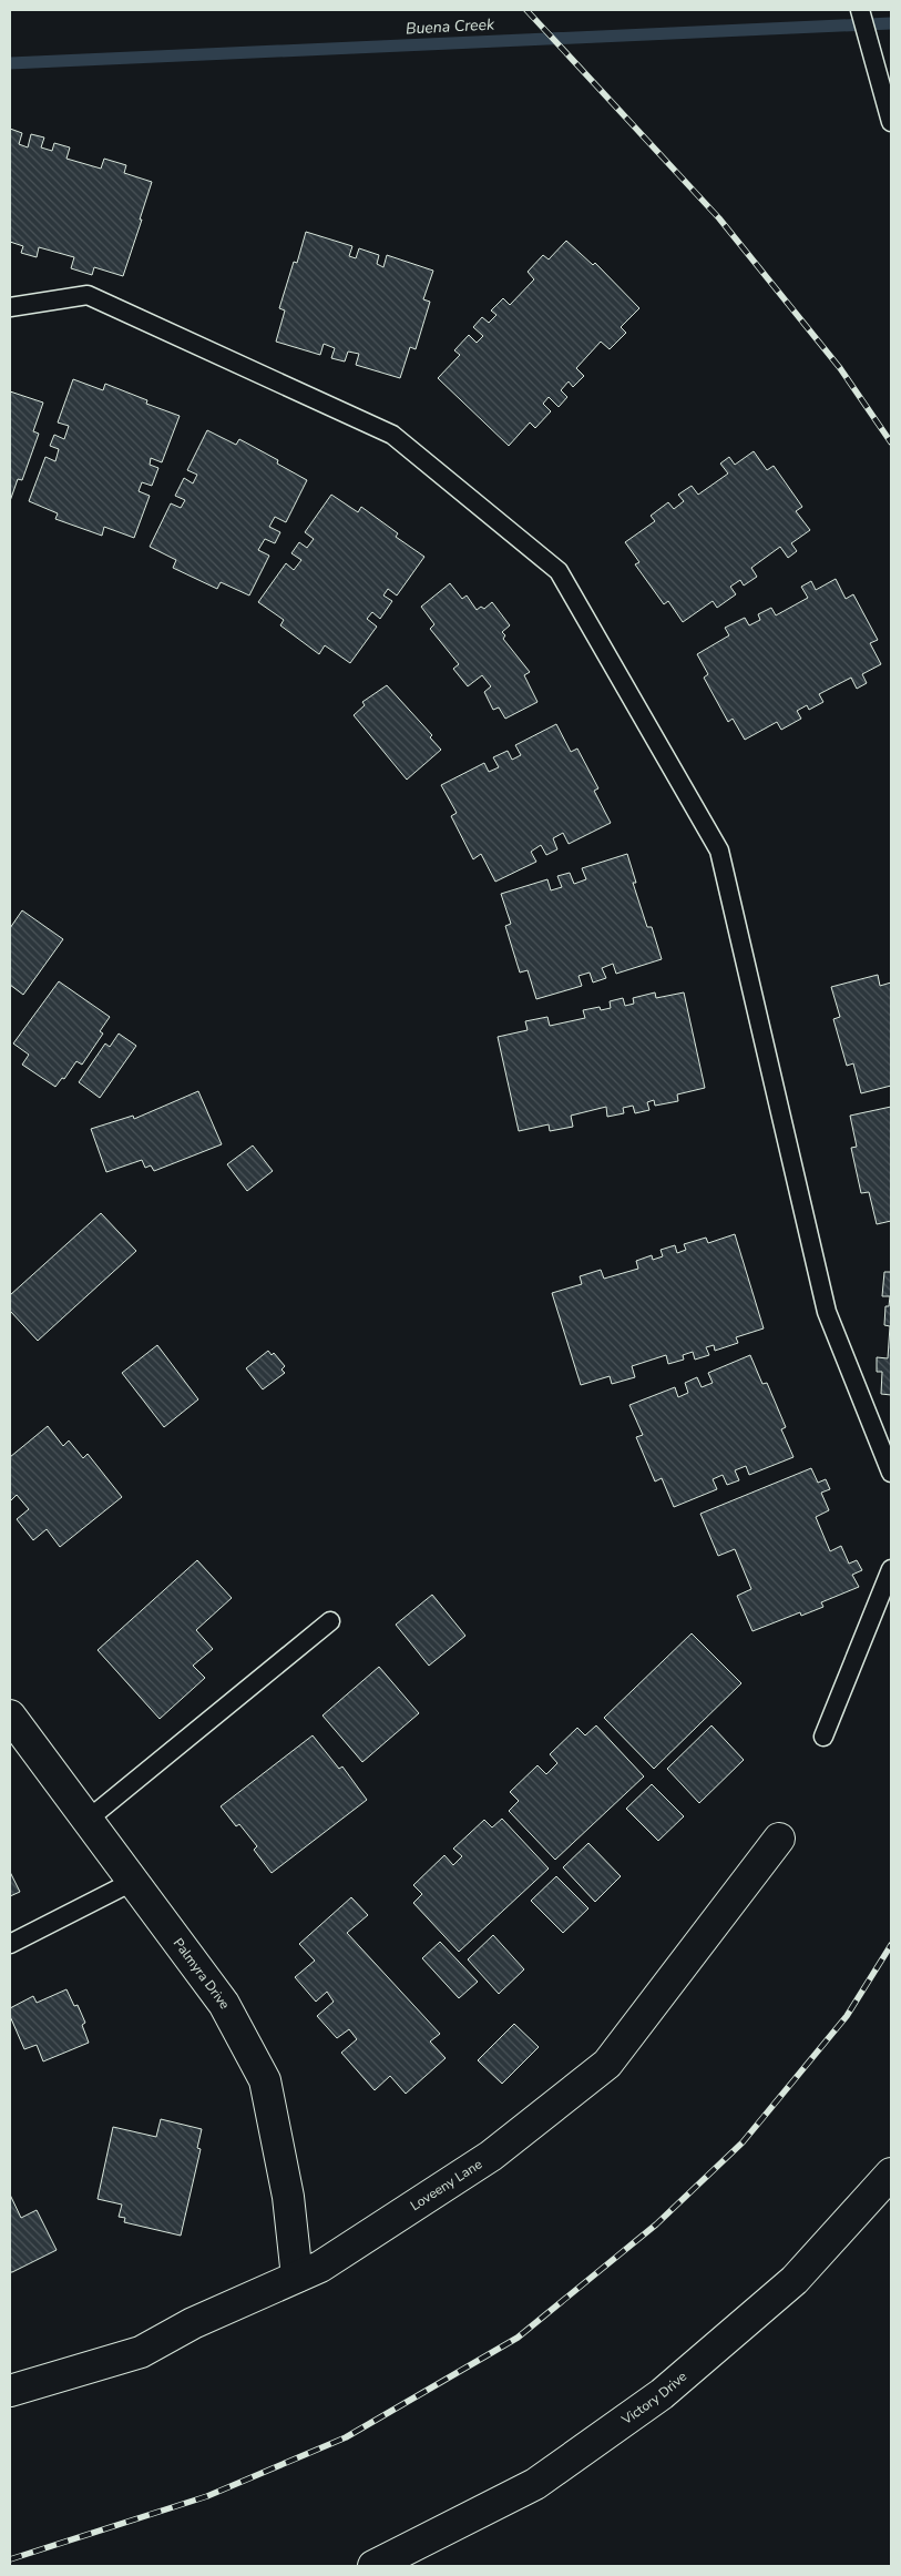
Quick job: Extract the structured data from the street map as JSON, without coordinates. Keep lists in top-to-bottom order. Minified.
{"streets":{"street":["Palmyra Drive","Loveeny Lane","Victory Drive"]},"crossings":[["Palmyra Drive","Loveeny Lane"]],"water":["Buena Creek"]}
